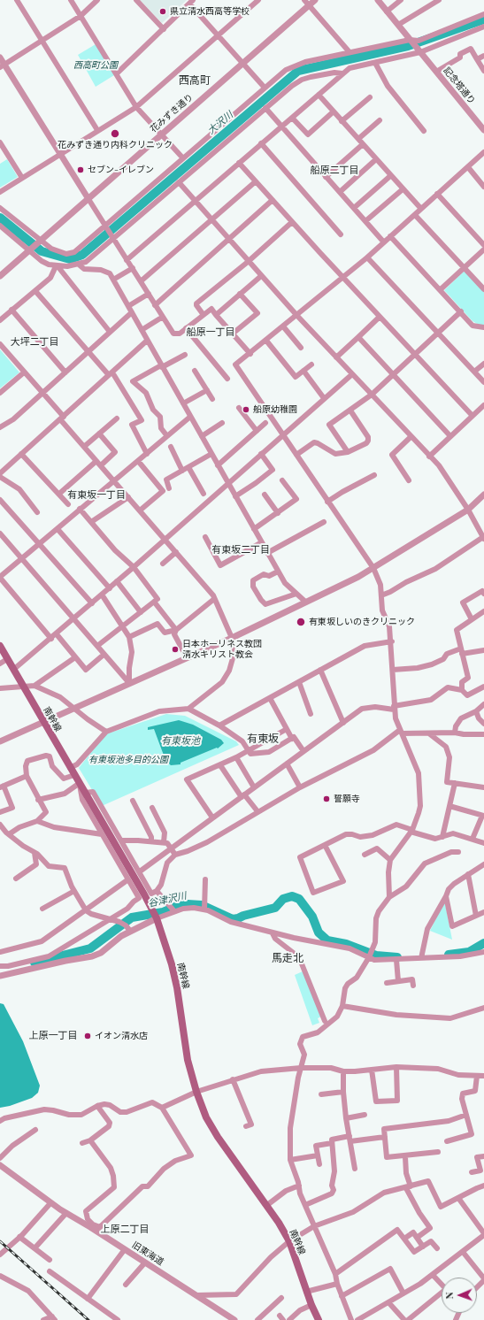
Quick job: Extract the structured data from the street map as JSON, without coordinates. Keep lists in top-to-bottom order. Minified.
{"streets":{"main road":["南幹線"],"street":["記念塔通り","花みずき通り","旧東海道"]},"districts":["西高町","船原二丁目","船原一丁目","大坪二丁目","有東坂一丁目","有東坂二丁目","有東坂","馬走北","上原一丁目","上原二丁目"],"water":["大沢川","有東坂池","谷津沢川"],"parks":["西高町公園","有東坂池多目的公園"],"places":["県立清水西高等学校","花みずき通り内科クリニック","セブン-イレブン","船原幼稚園","有東坂しいのきクリニック","日本ホーリネス教団 清水キリスト教会","誓願寺","イオン清水店"],"north":"left"}
